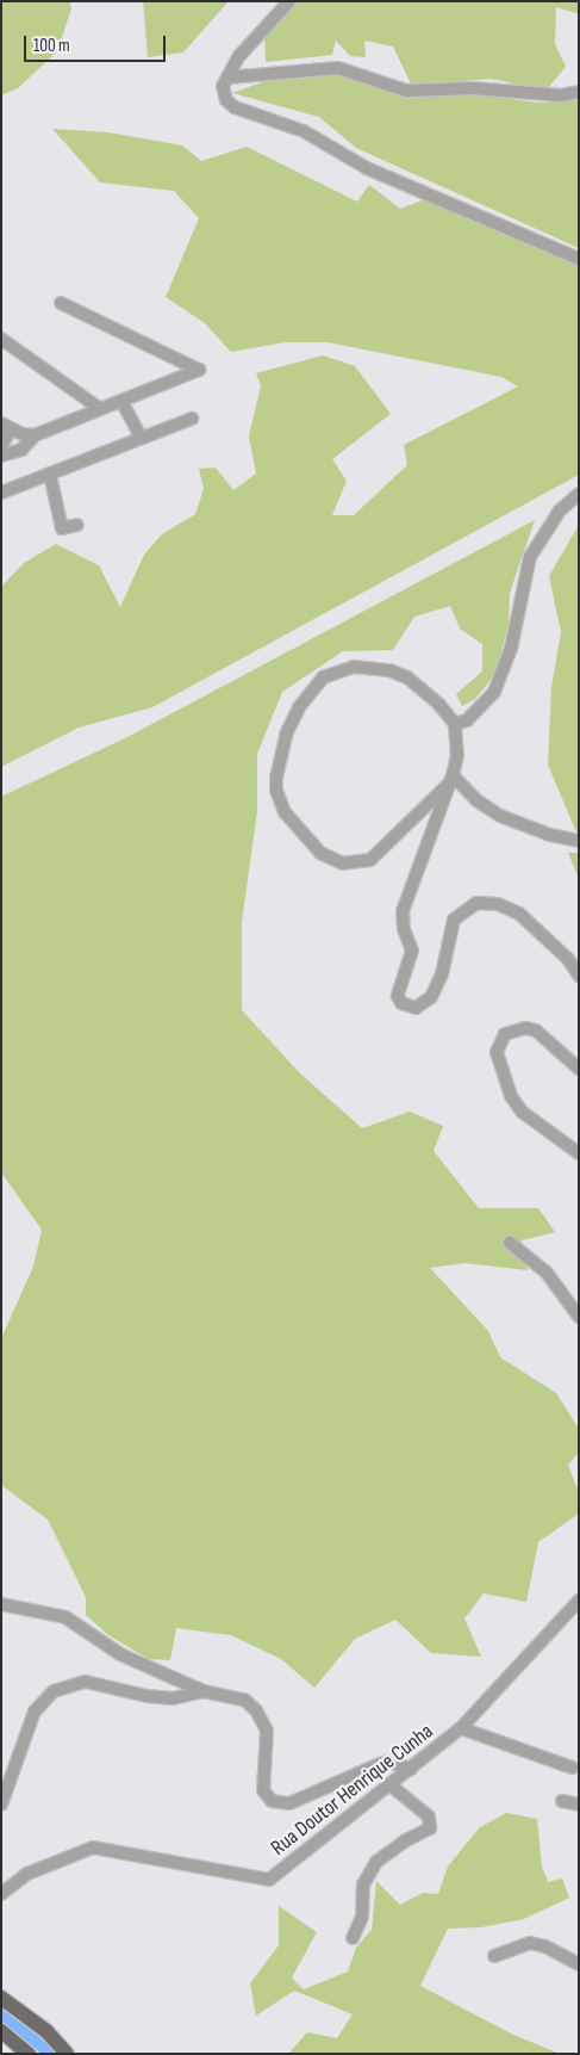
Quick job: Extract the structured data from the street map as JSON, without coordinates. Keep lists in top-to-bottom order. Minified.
{"streets":{"street":["Rua Doutor Henrique Cunha"]},"scale_bar":"100 m"}
